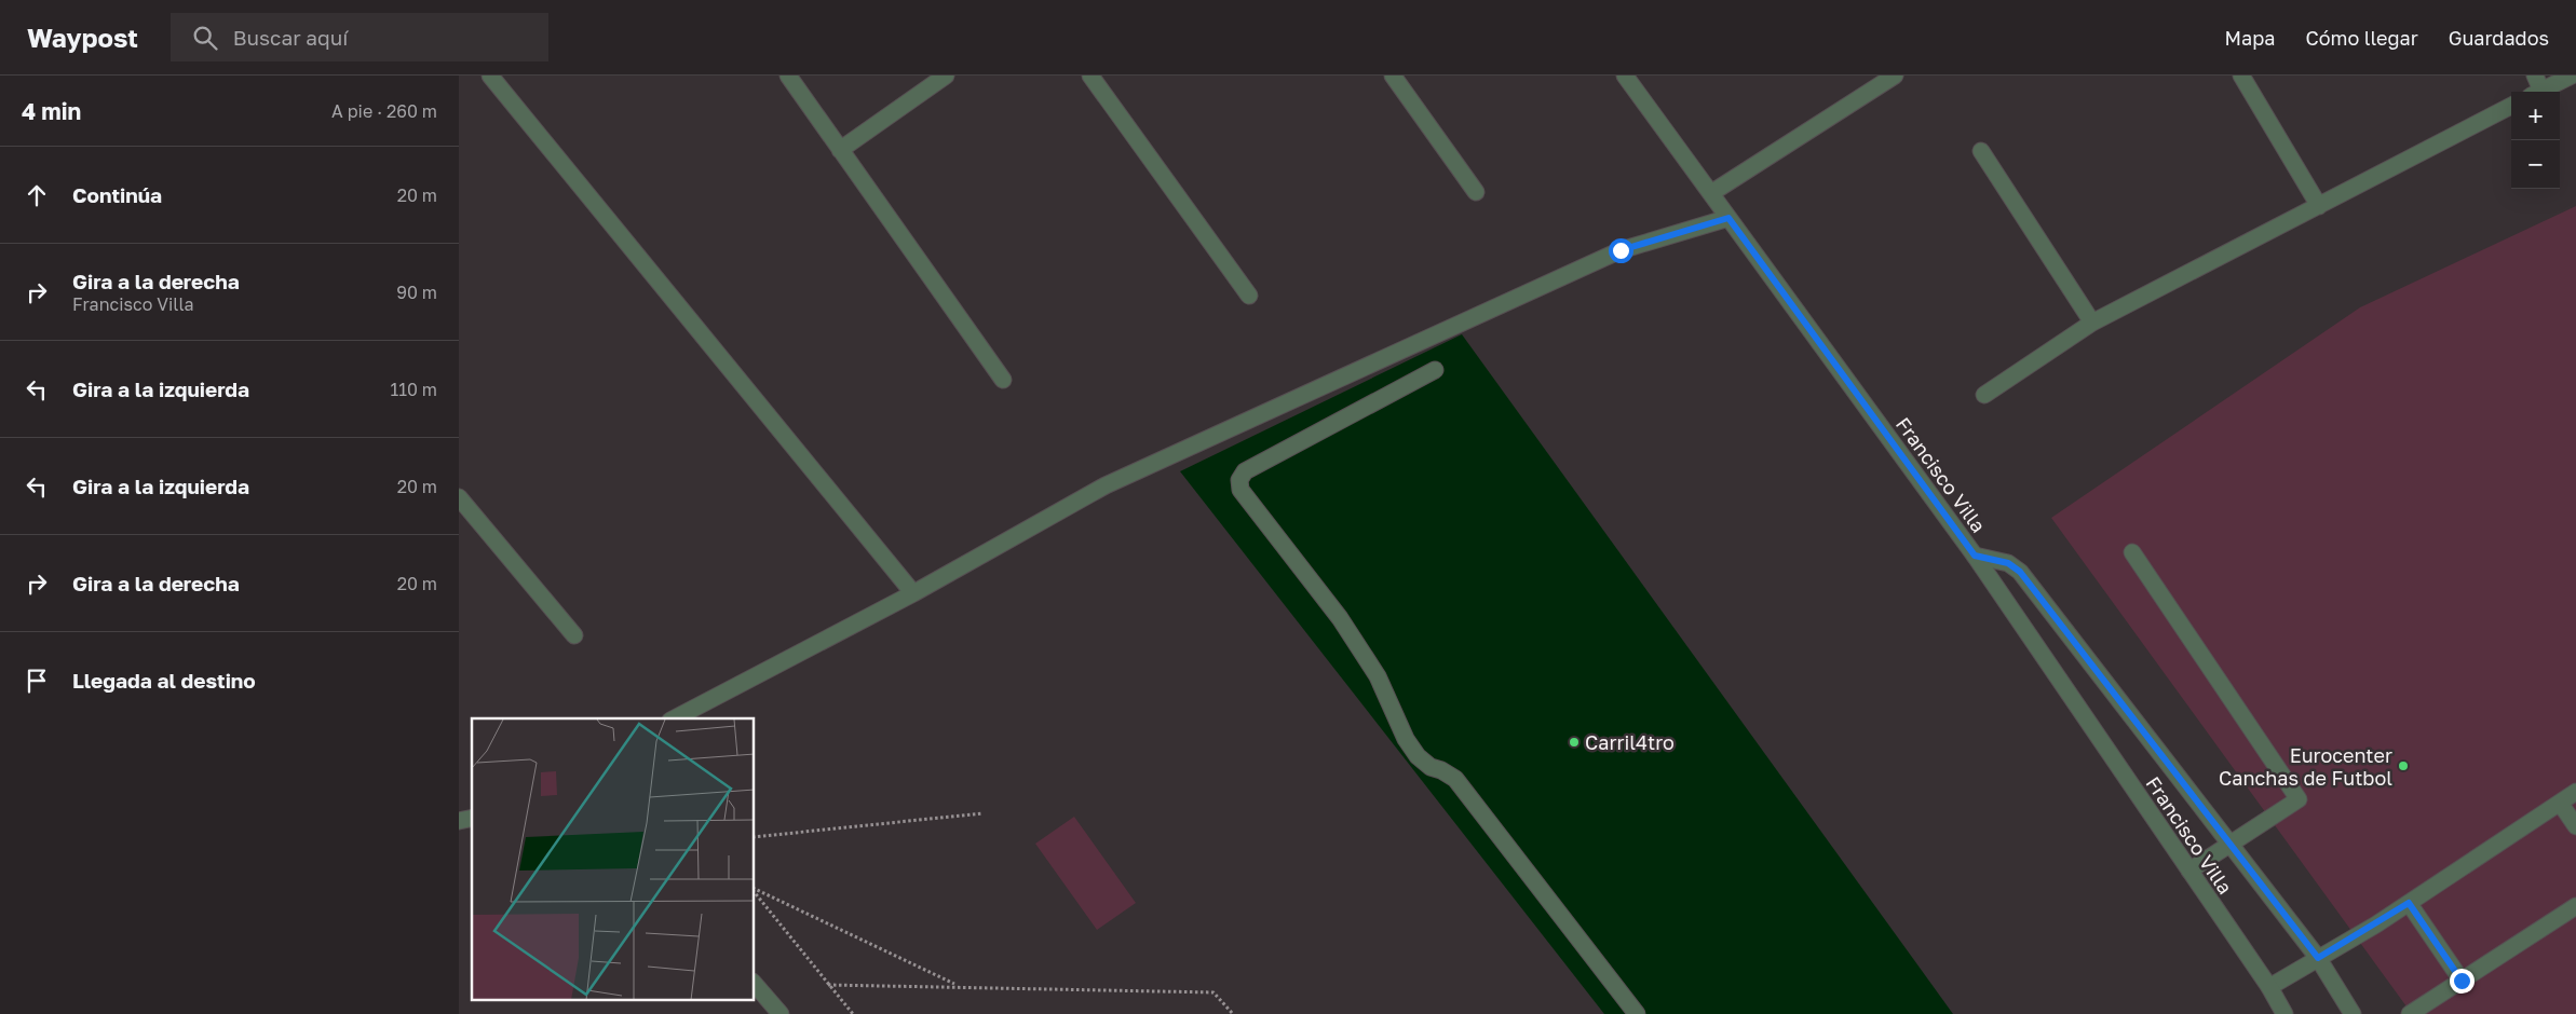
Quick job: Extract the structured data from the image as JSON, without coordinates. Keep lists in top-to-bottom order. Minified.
{"streets":{"street":["Francisco Villa"]},"places":["Carril4tro","Eurocenter Canchas de Futbol"],"page":{"header":"Waypost","search":"Buscar aquí","nav":["Mapa","Cómo llegar","Guardados"],"heading":["4 min","A pie · 260 m"],"map_buttons":["+","−"],"list":[["Continúa","20 m"],["Gira a la derecha","Francisco Villa","90 m"],["Gira a la izquierda","110 m"],["Gira a la izquierda","20 m"],["Gira a la derecha","20 m"],"Llegada al destino"]}}
